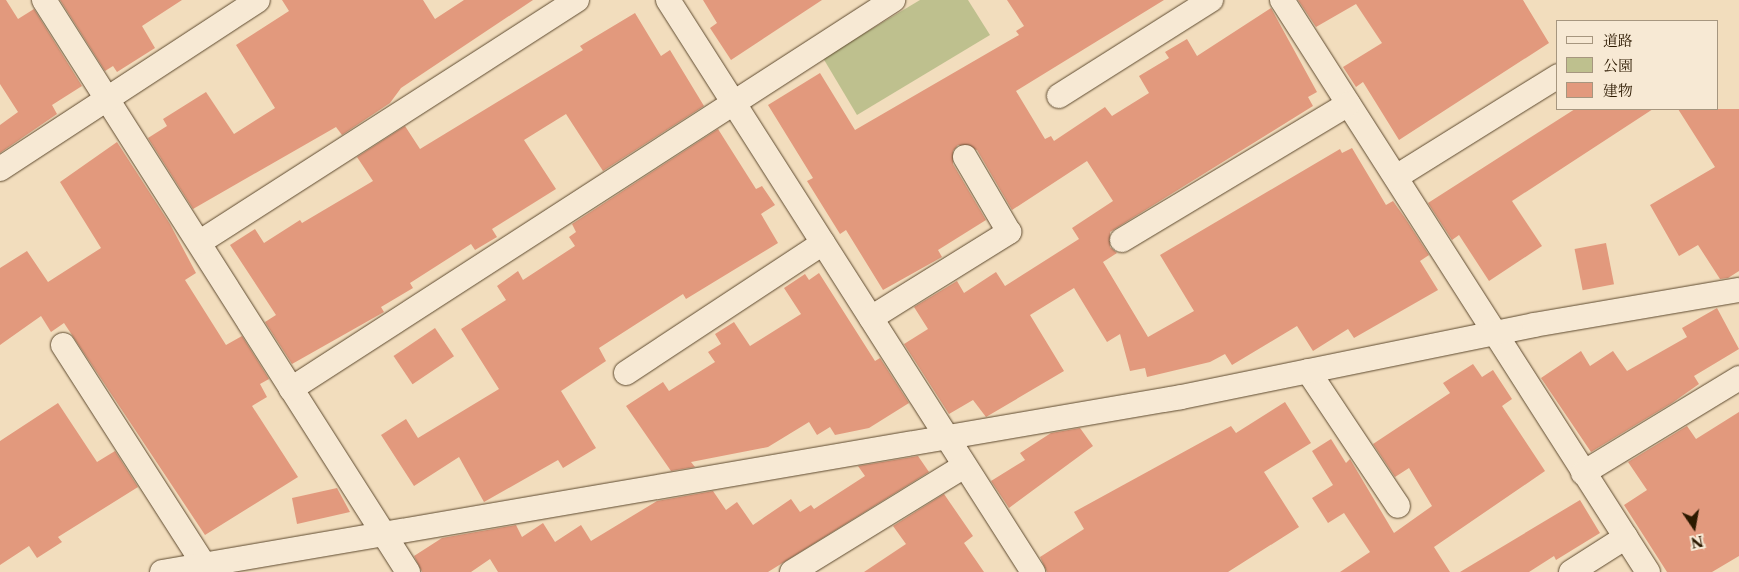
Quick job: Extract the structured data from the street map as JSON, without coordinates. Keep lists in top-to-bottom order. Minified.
{"legend":["道路","公園","建物"],"north":"bottom"}
